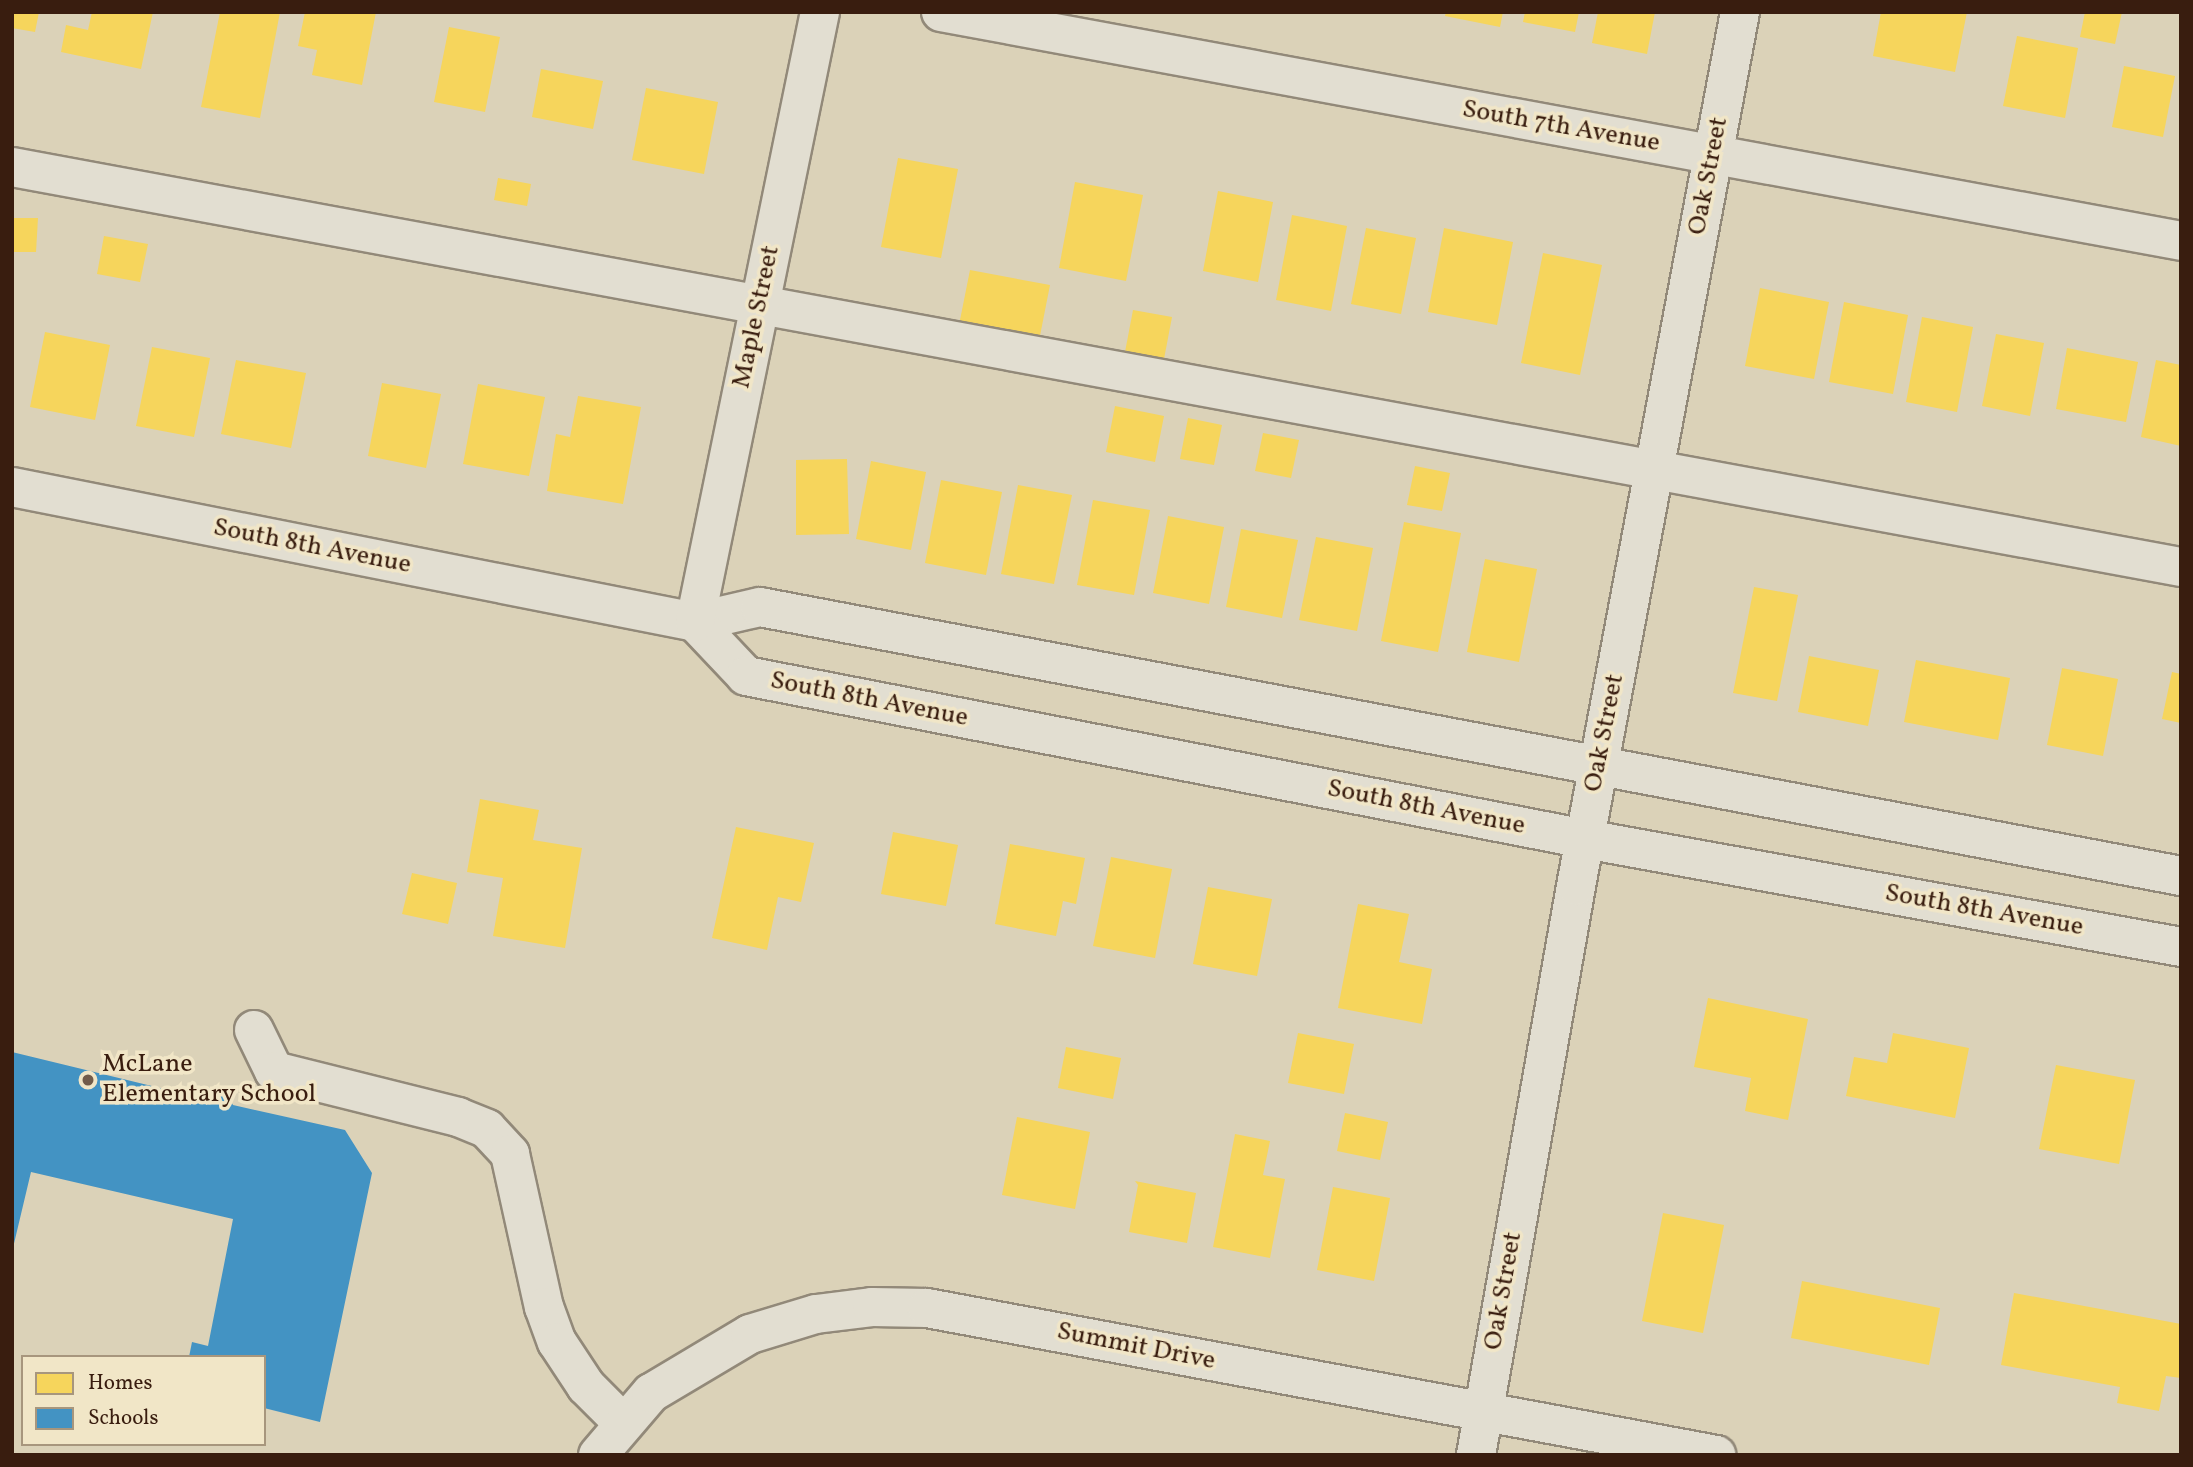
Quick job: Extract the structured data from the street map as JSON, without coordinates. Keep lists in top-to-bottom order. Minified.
{"streets":{"street":["South 7th Avenue","Oak Street","Maple Street","South 8th Avenue","Summit Drive"]},"crossings":[["South 7th Avenue","Oak Street"],["Oak Street","South 8th Avenue"],["Oak Street","Summit Drive"],["Maple Street","South 8th Avenue"]],"places":["McLane Elementary School"],"legend":["Homes","Schools"]}
